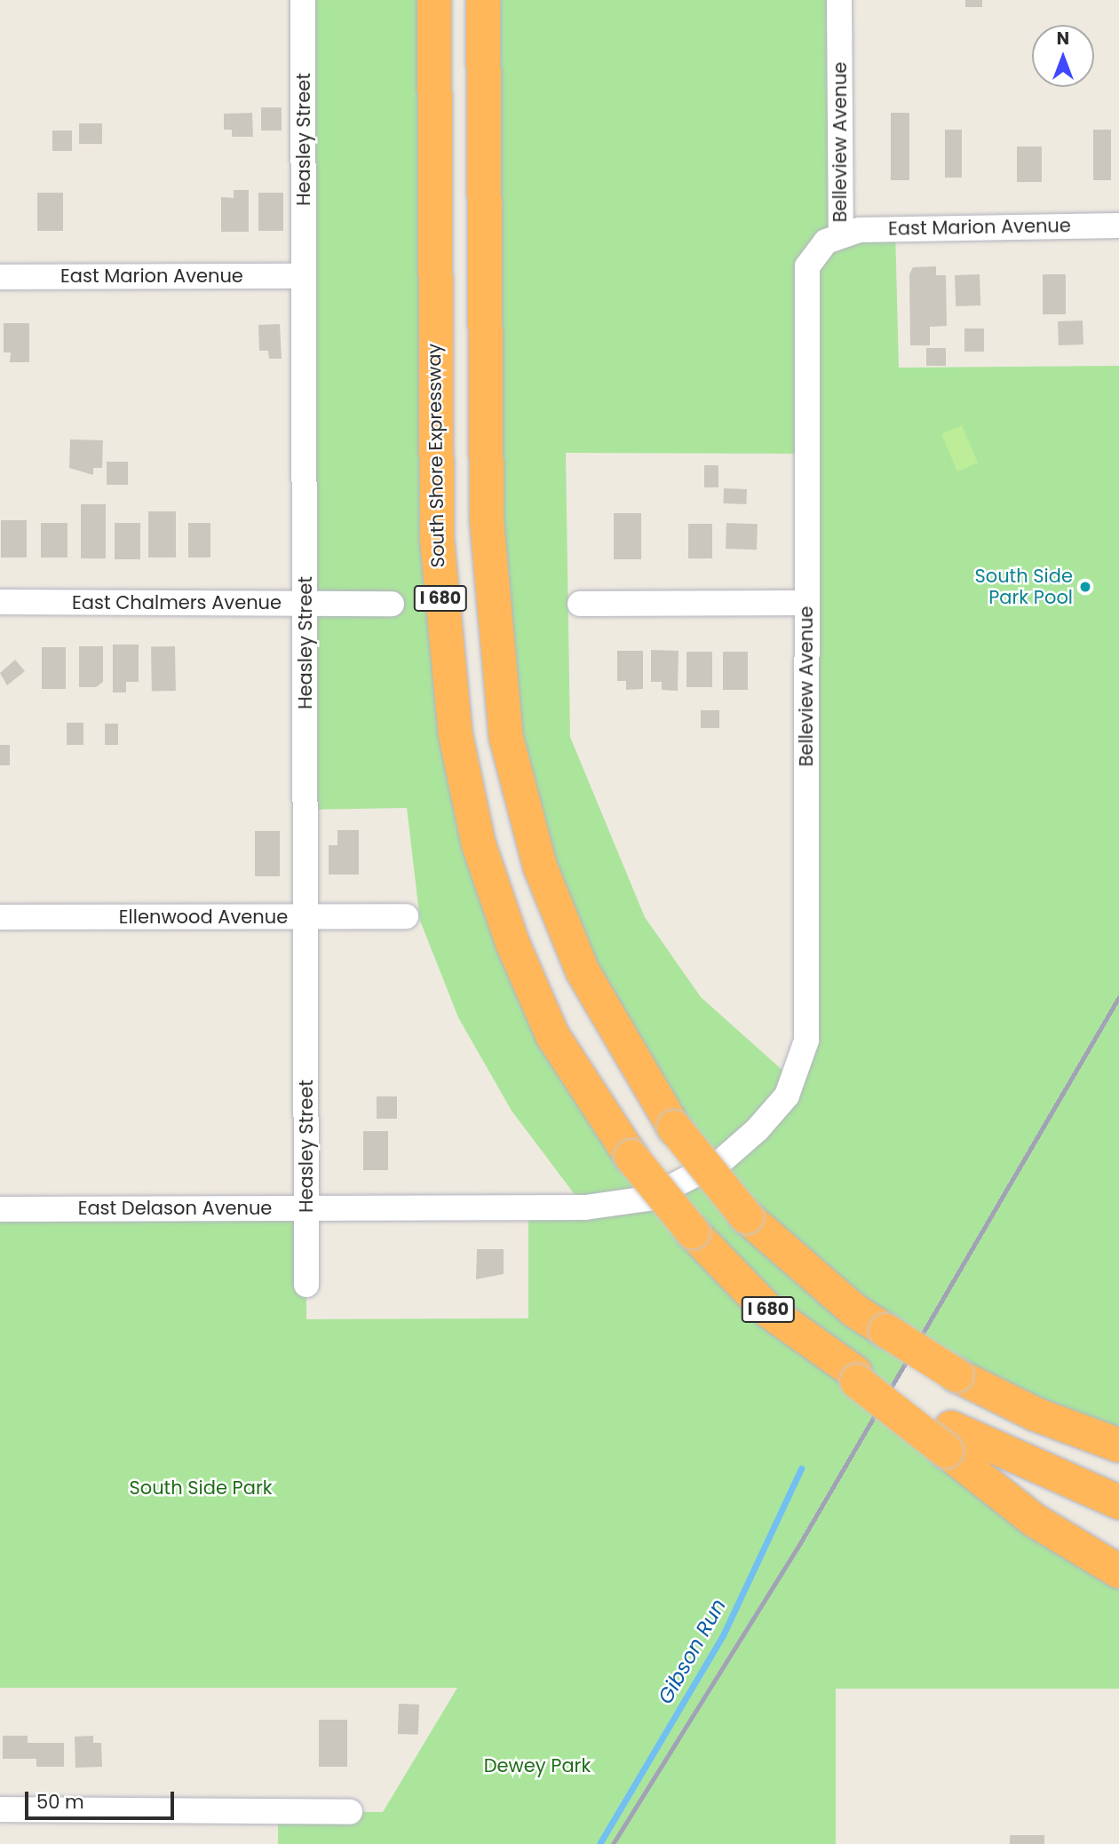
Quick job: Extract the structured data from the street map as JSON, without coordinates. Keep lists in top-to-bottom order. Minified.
{"streets":{"highway":["South Shore Expressway","I 680"],"street":["Heasley Street","Belleview Avenue","East Marion Avenue","East Chalmers Avenue","Ellenwood Avenue","East Delason Avenue"]},"crossings":[["Heasley Street","East Marion Avenue"],["Heasley Street","East Chalmers Avenue"],["Heasley Street","Ellenwood Avenue"],["Heasley Street","East Delason Avenue"],["Belleview Avenue","East Marion Avenue"],["Belleview Avenue","East Delason Avenue"]],"water":["Gibson Run"],"parks":["South Side Park","Dewey Park"],"places":["South Side Park Pool"],"scale_bar":"50 m","north":"top"}
